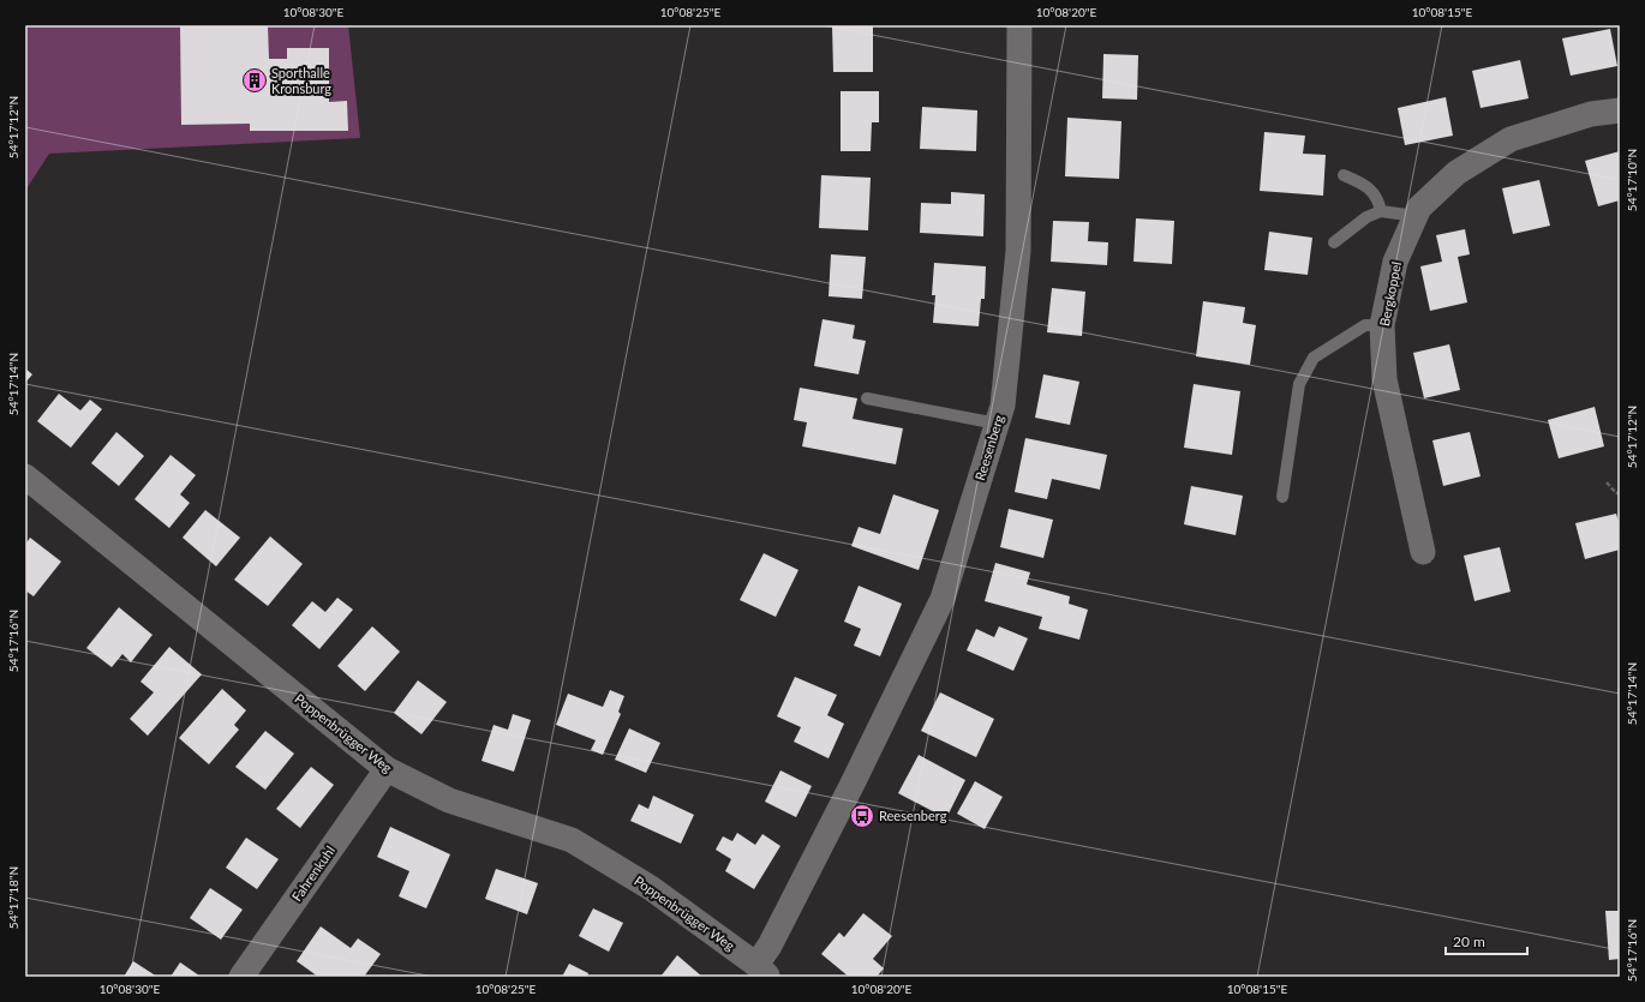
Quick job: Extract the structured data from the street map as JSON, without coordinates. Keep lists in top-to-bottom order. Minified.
{"streets":{"street":["Bergkoppel","Reesenberg","Poppenbrügger Weg","Fahrenkuhl"]},"crossings":[["Reesenberg","Poppenbrügger Weg"],["Poppenbrügger Weg","Fahrenkuhl"]],"places":{"building":["Sporthalle Kronsburg"],"bus stop":["Reesenberg"]},"scale_bar":"20 m","coordinates":["10°08'30\"E","10°08'25\"E","10°08'20\"E","10°08'15\"E","54°17'12\"N","54°17'10\"N","54°17'14\"N","54°17'16\"N","54°17'18\"N"]}
